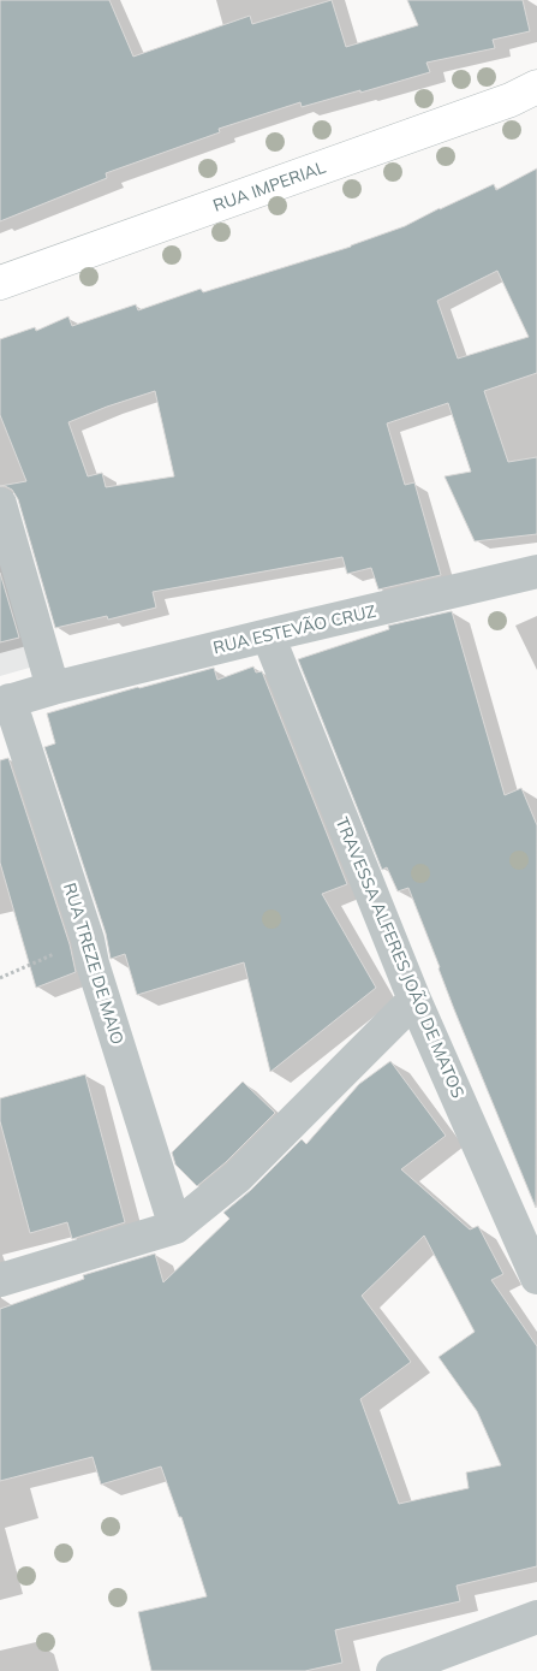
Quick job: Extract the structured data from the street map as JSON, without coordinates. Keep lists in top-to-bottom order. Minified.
{"streets":{"main road":["RUA IMPERIAL"],"street":["RUA ESTEVÃO CRUZ","TRAVESSA ALFERES JOÃO DE MATOS","RUA TREZE DE MAIO"]},"crossings":[["RUA ESTEVÃO CRUZ","TRAVESSA ALFERES JOÃO DE MATOS"],["RUA ESTEVÃO CRUZ","RUA TREZE DE MAIO"]]}
